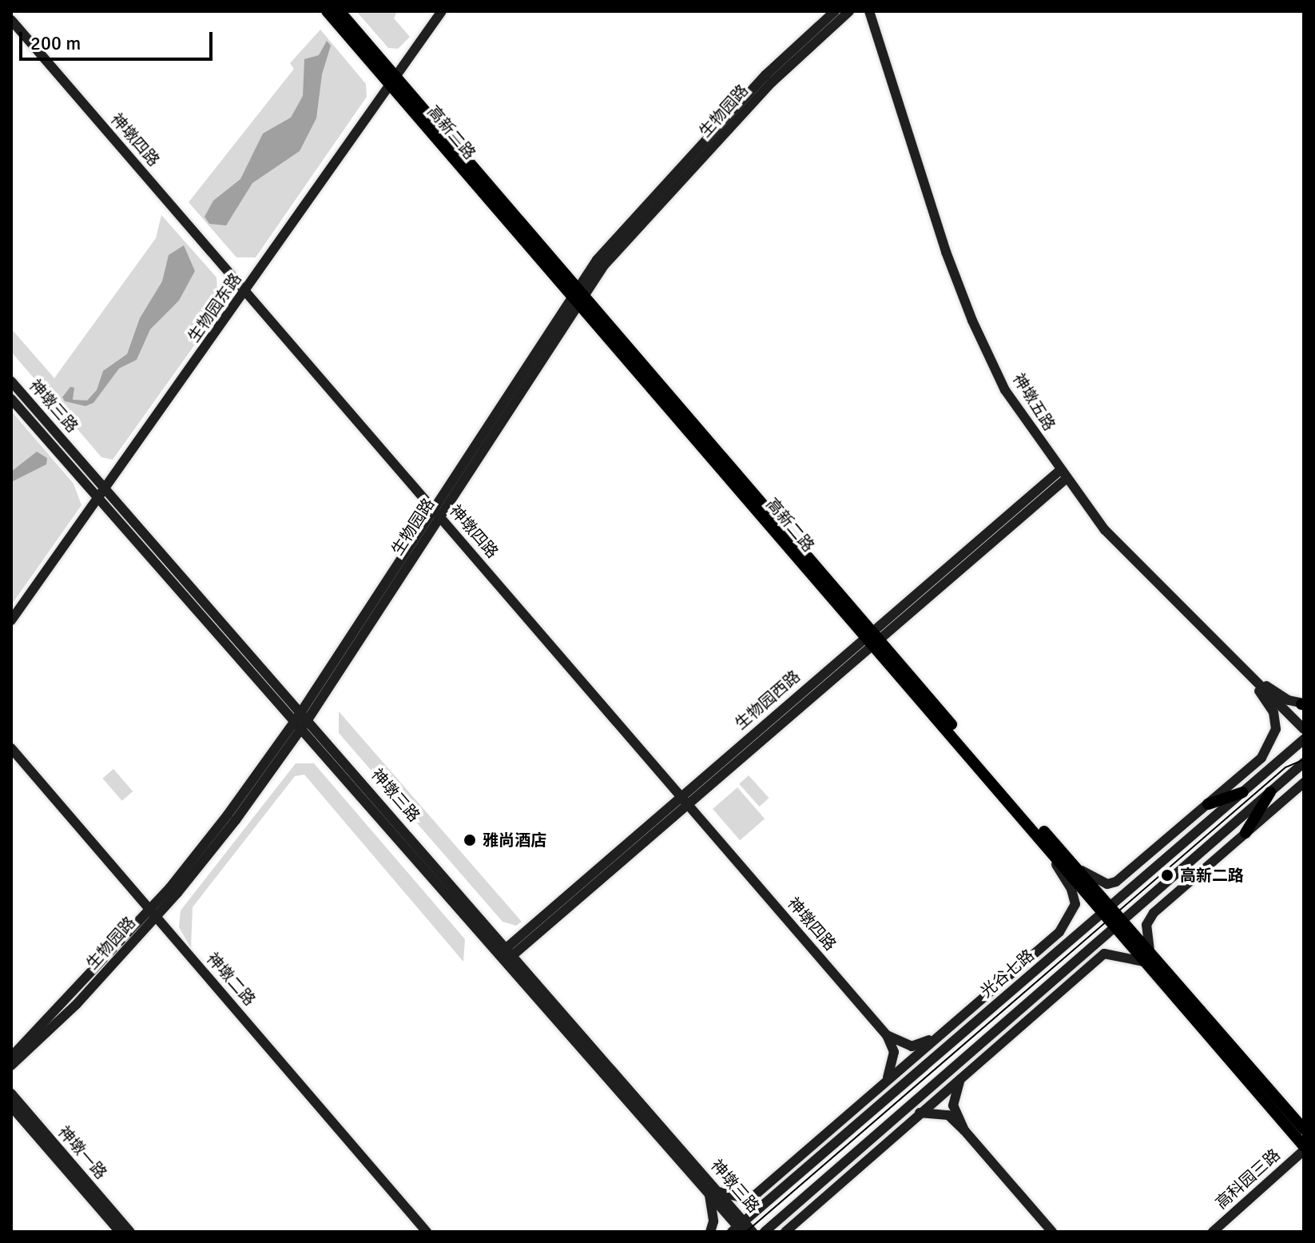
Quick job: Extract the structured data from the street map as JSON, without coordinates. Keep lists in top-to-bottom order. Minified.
{"streets":{"main road":["高新二路"],"street":["生物园路","神墩四路","生物园东路","神墩五路","神墩三路","生物园西路","光谷七路","神墩二路","神墩一路","高科园三路"]},"crossings":[["生物园路","高新二路"],["生物园路","神墩四路"],["生物园路","神墩三路"],["生物园路","神墩二路"],["高新二路","生物园东路"],["高新二路","生物园西路"],["高新二路","光谷七路"],["高新二路","高科园三路"],["神墩四路","生物园东路"],["神墩四路","生物园西路"],["生物园东路","神墩三路"],["神墩五路","生物园西路"],["神墩三路","生物园西路"],["神墩三路","光谷七路"]],"places":["雅尚酒店","高新二路"],"scale_bar":"200 m"}
